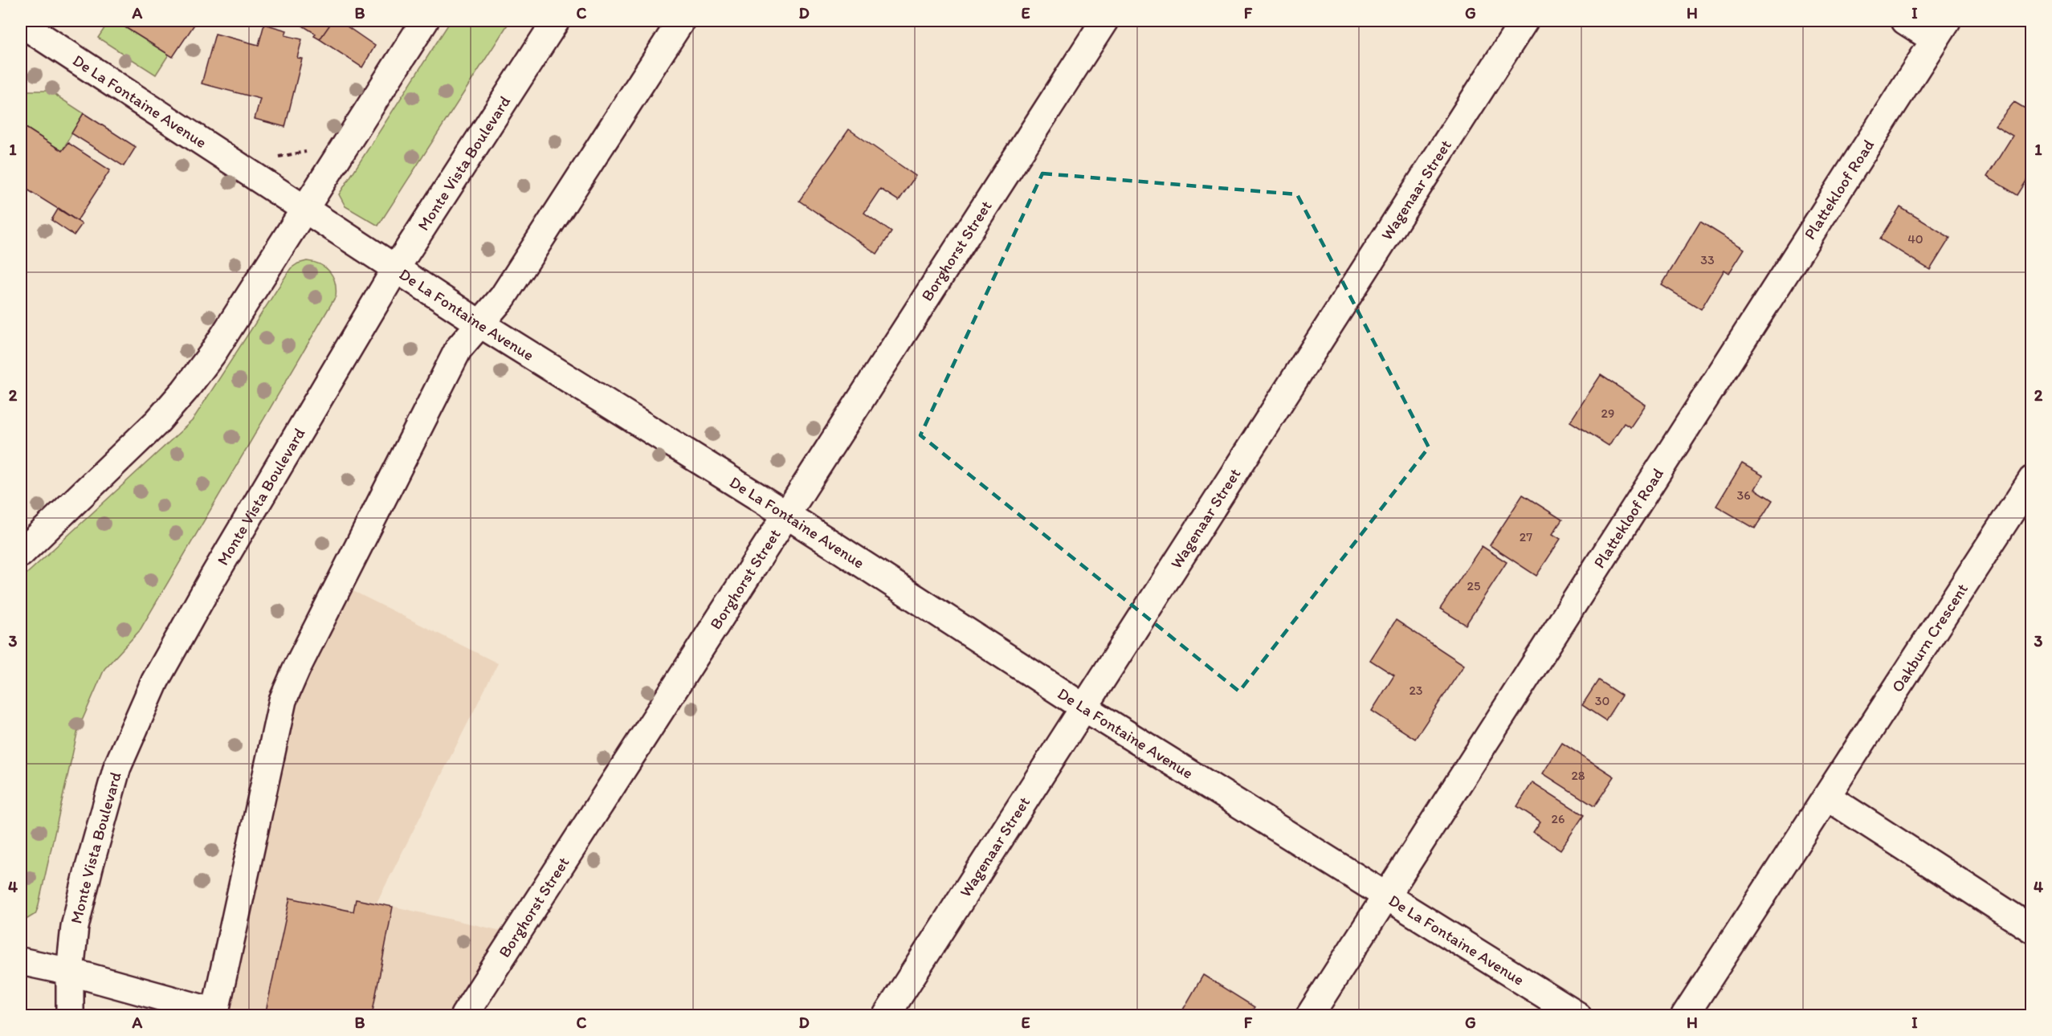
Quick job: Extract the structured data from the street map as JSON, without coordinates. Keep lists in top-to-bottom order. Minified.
{"streets":{"street":["De La Fontaine Avenue","Monte Vista Boulevard","Wagenaar Street","Plattekloof Road","Borghorst Street","Oakburn Crescent"]},"crossings":[["De La Fontaine Avenue","Monte Vista Boulevard"],["De La Fontaine Avenue","Wagenaar Street"],["De La Fontaine Avenue","Plattekloof Road"],["De La Fontaine Avenue","Borghorst Street"]],"house_numbers":["40","33","29","36","27","25","23","30","28","26"],"grid":{"columns":["A","B","C","D","E","F","G","H","I"],"rows":["1","2","3","4"]}}
